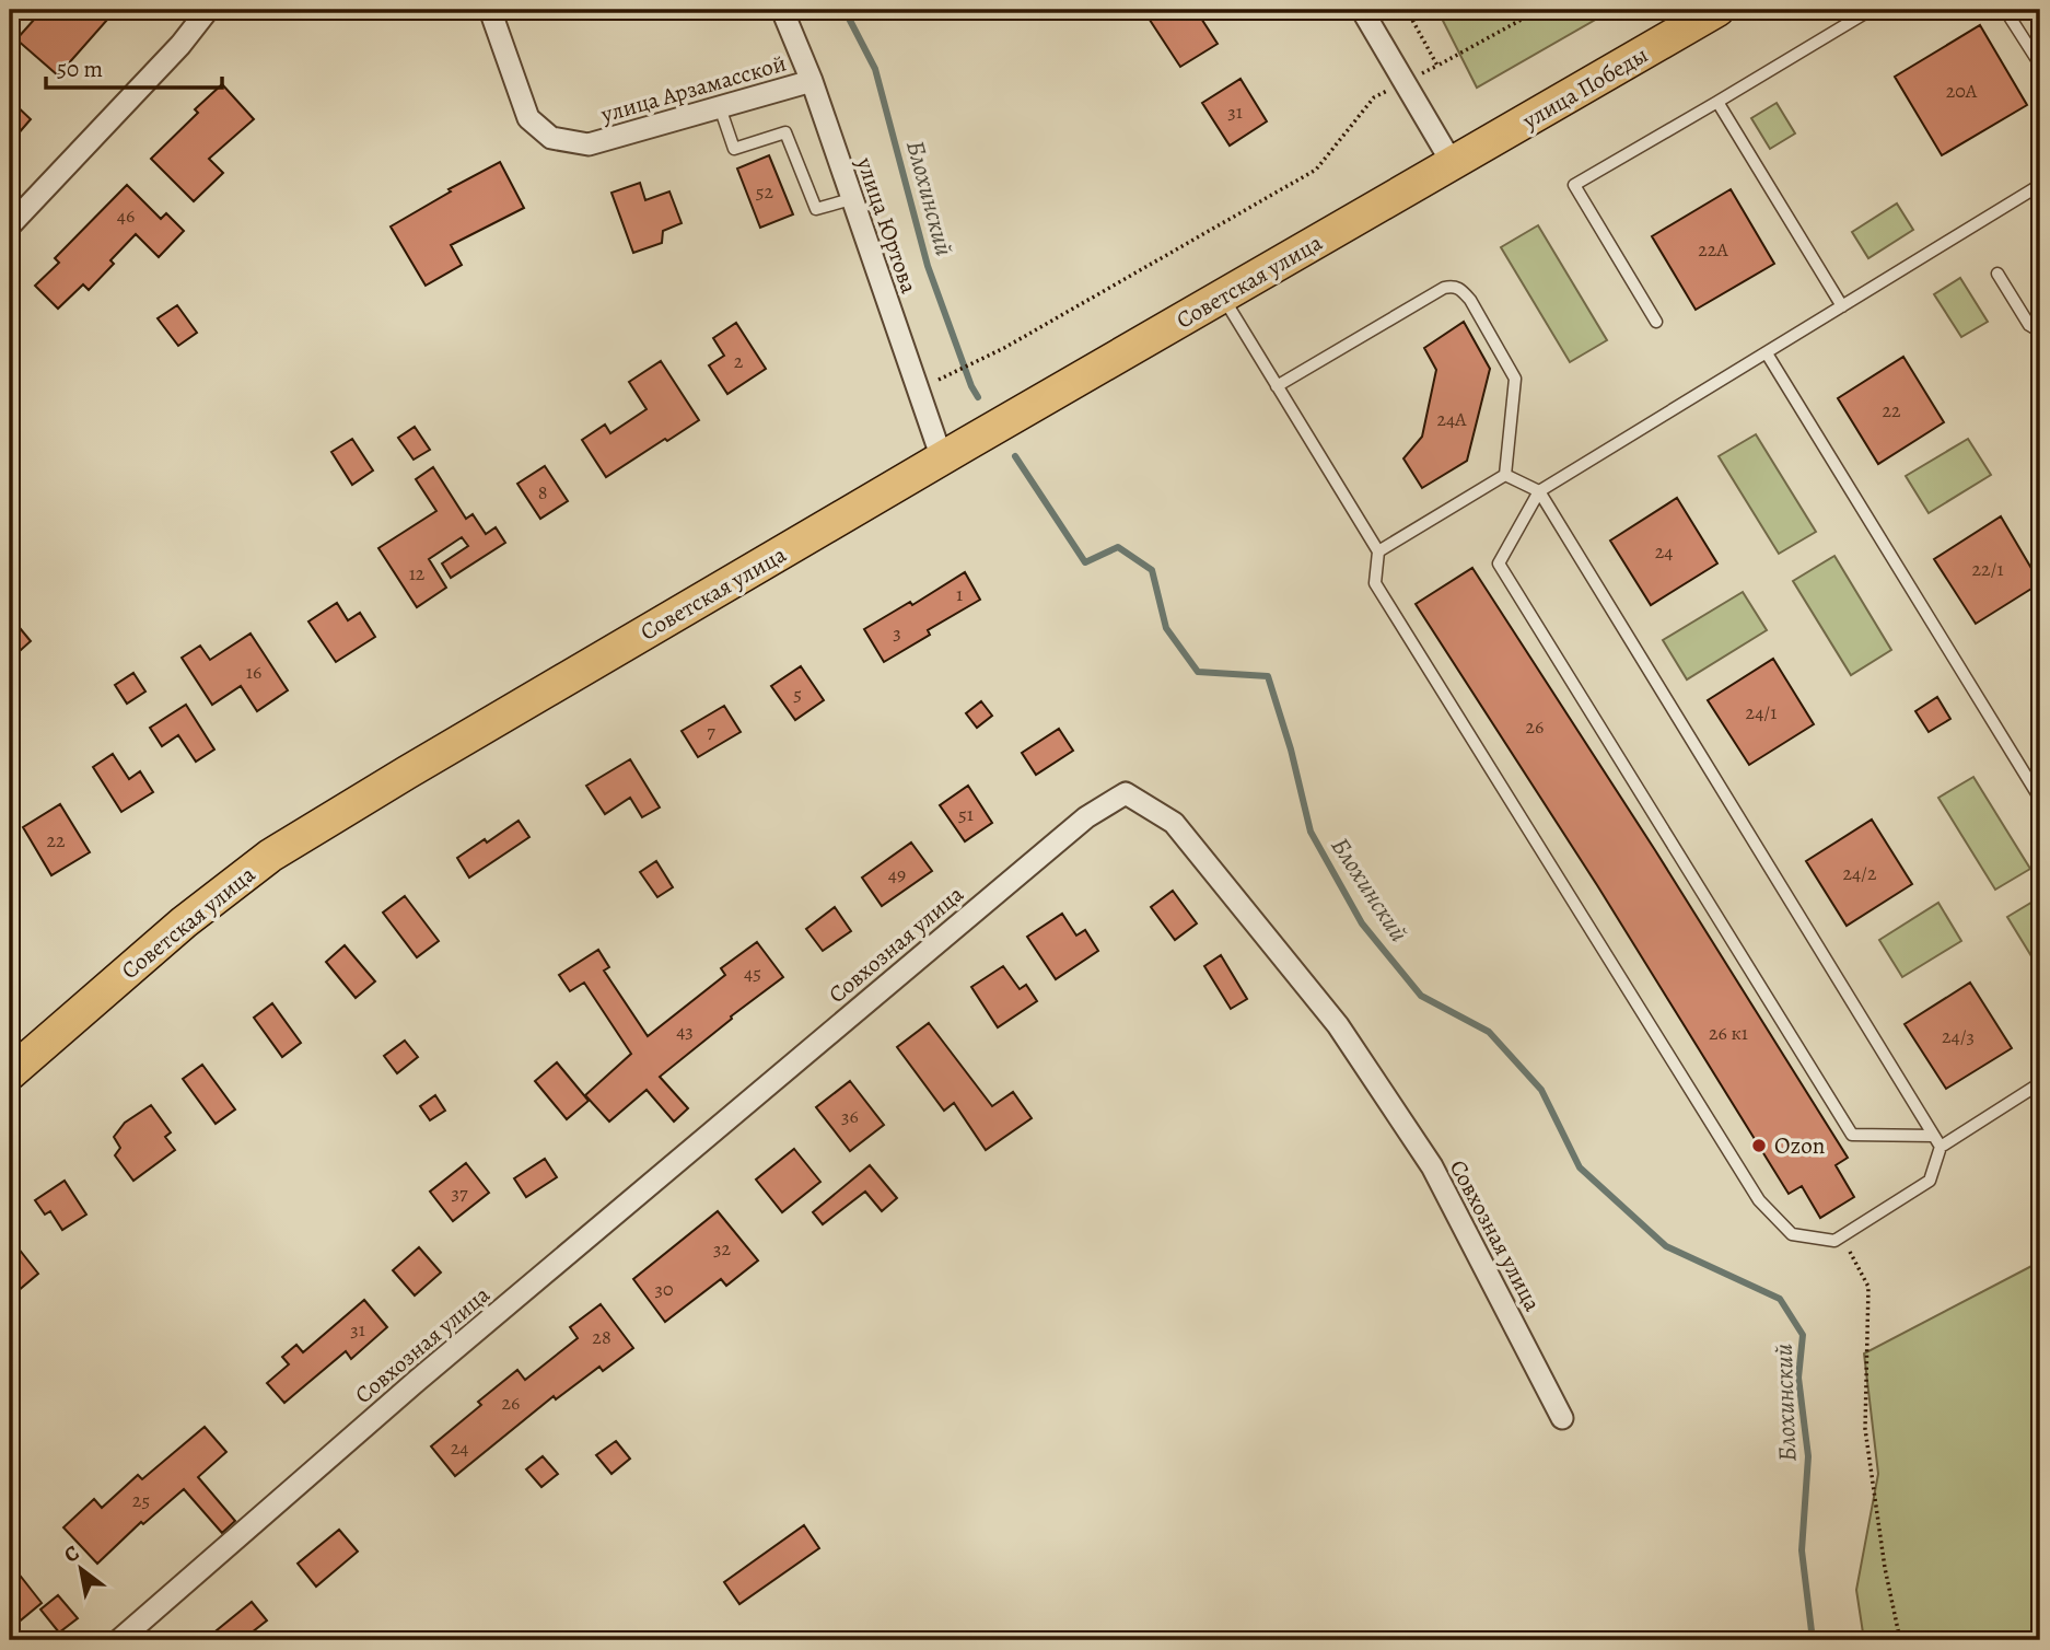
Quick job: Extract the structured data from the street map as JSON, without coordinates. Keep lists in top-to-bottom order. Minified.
{"streets":{"main road":["улица Победы","Советская улица"],"street":["улица Арзамасской","улица Юртова","Совхозная улица"]},"crossings":[["улица Победы","Советская улица"],["улица Арзамасской","улица Юртова"],["улица Юртова","Советская улица"]],"water":["Блохинский"],"places":["Ozon"],"house_numbers":["20А","31","52","46","22А","2","22","24А","8","24","22/1","12","1","3","16","5","24/1","26","7","51","22","24/2","49","45","43","26 к1","24/3","36","37","32","30","31","28","26","24","25"],"scale_bar":"50 m","north":"top left"}
